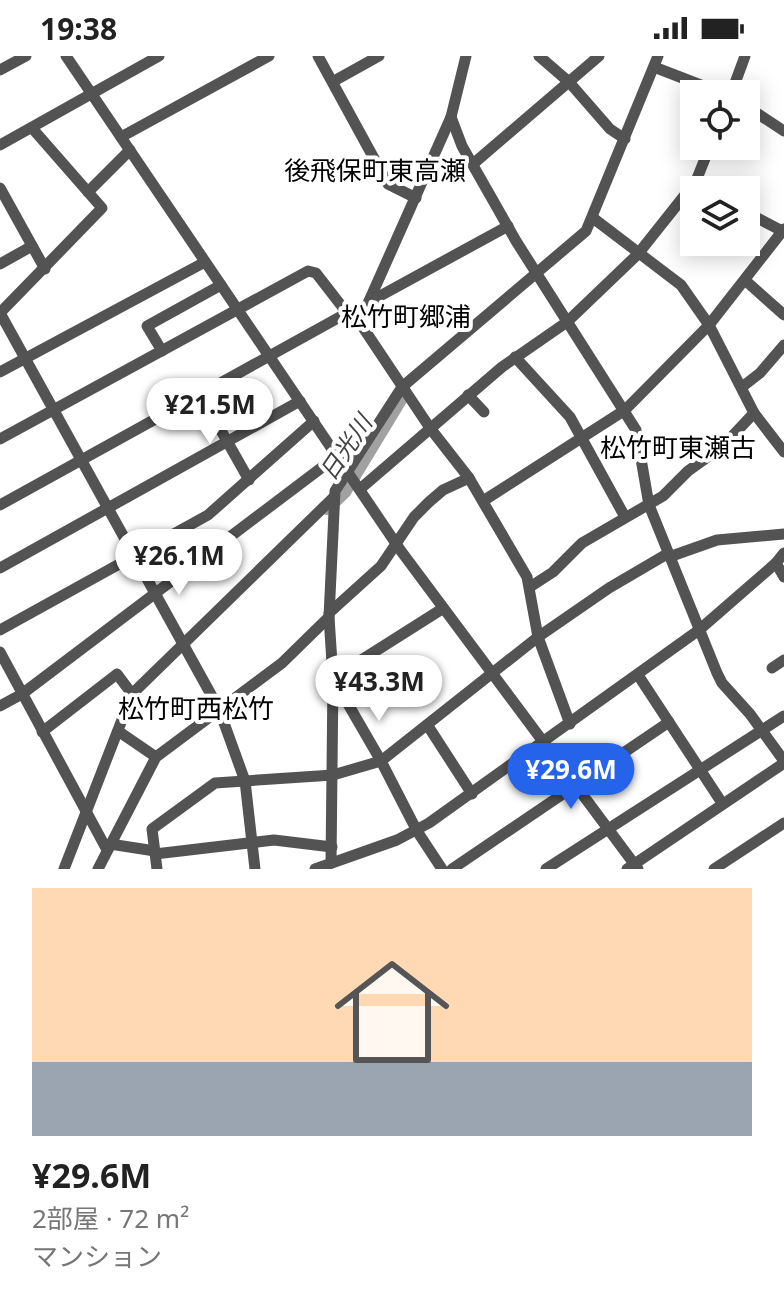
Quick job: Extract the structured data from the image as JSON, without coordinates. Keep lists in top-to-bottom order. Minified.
{"districts":["後飛保町東高瀬","松竹町郷浦","松竹町東瀬古","松竹町西松竹"],"water":["日光川"],"page":{"status":"19:38","price":["¥21.5M","¥26.1M","¥43.3M","¥29.6M"],"list":[{"name":"¥29.6M","note":"2部屋 · 72 m² · マンション"}]}}
